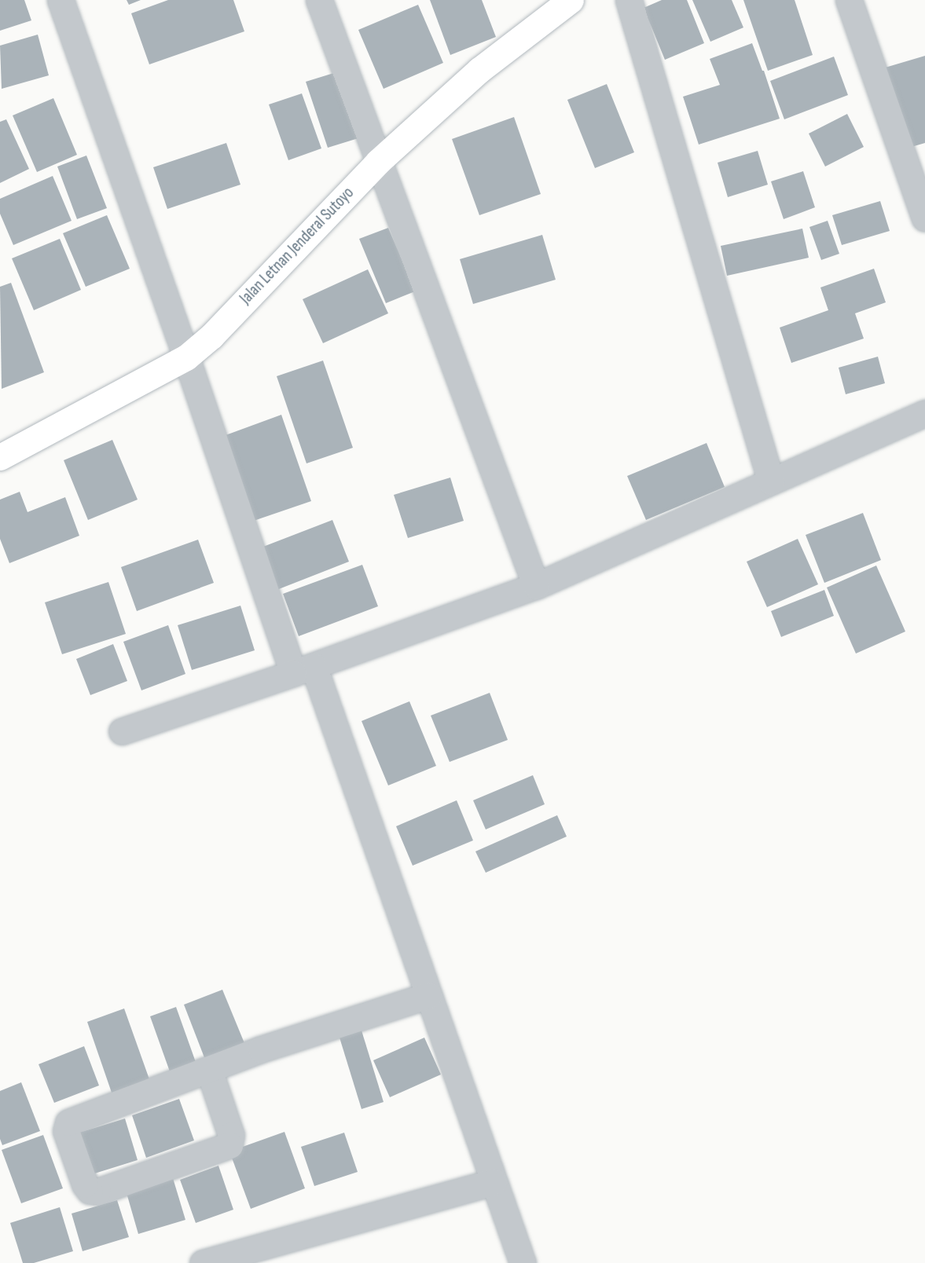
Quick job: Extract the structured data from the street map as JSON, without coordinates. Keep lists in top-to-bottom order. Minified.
{"streets":{"street":["Jalan Letnan Jenderal Sutoyo"]}}
